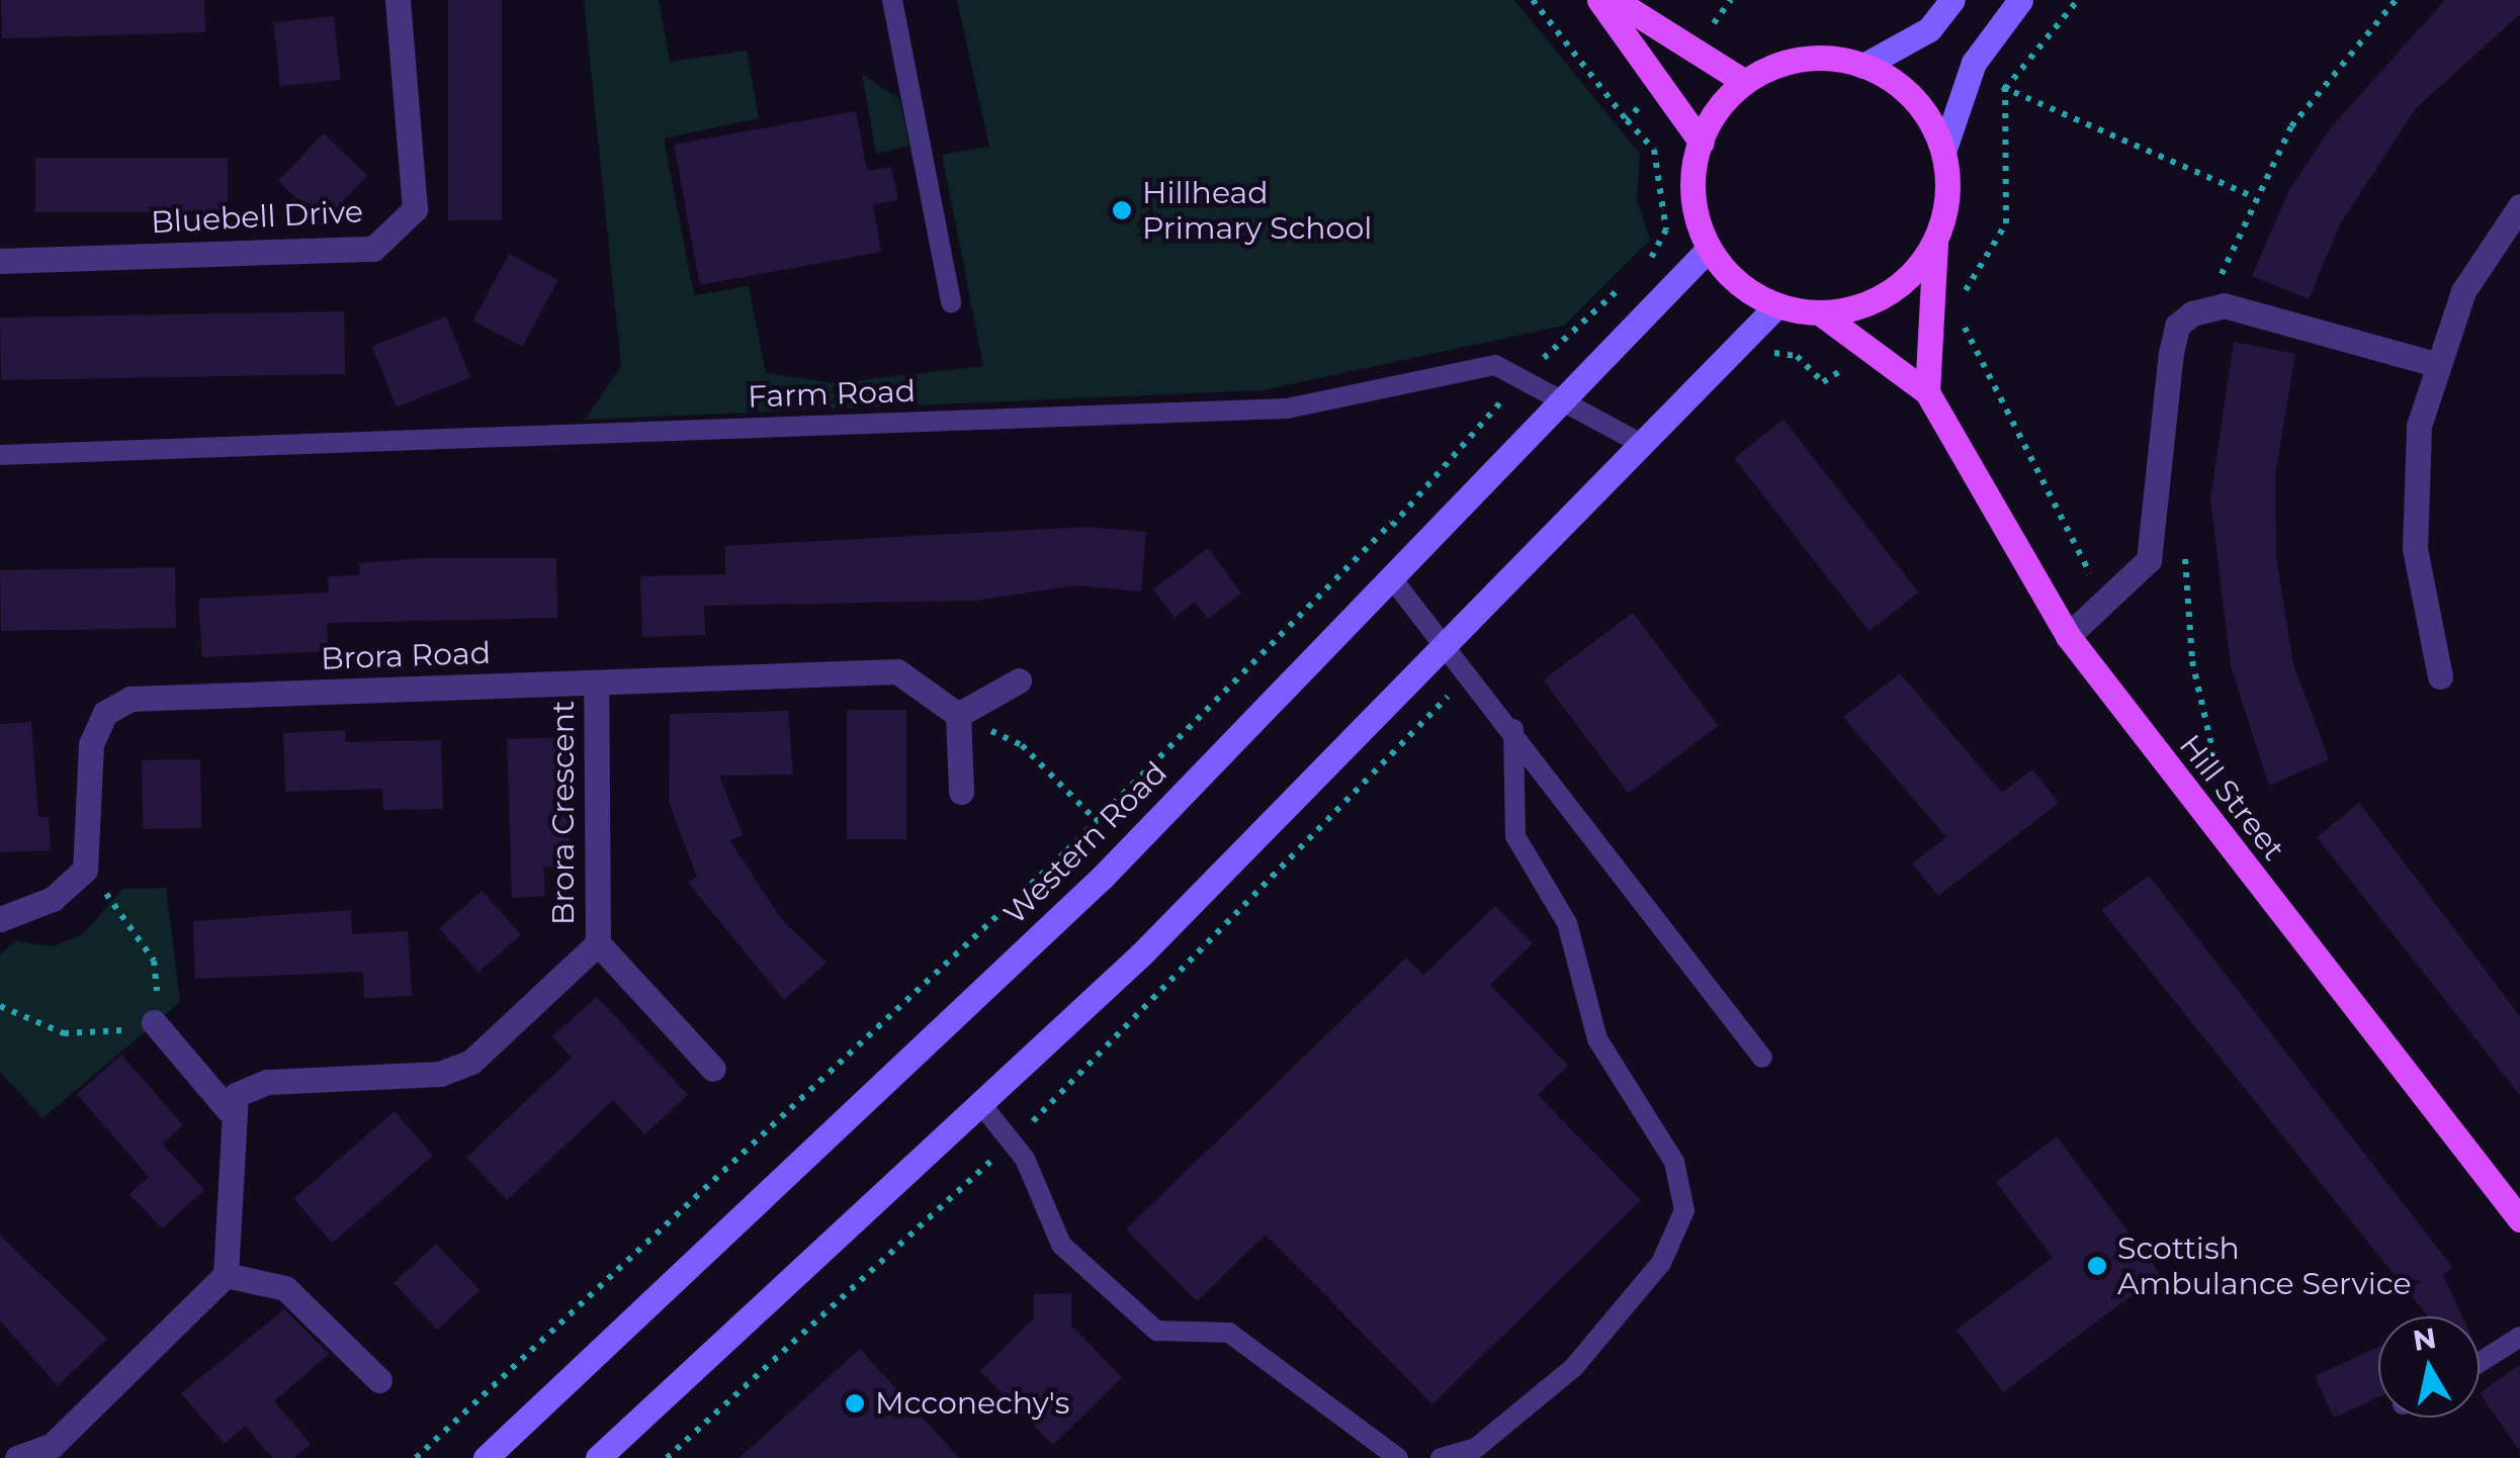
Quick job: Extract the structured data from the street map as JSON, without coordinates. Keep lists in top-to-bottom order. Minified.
{"streets":{"main road":["Hill Street","Western Road"],"street":["Bluebell Drive","Brora Road","Brora Crescent"],"lane":["Farm Road"]},"crossings":[["Farm Road","Western Road"],["Brora Road","Brora Crescent"],["Hill Street","Western Road"]],"places":["Hillhead Primary School","Scottish Ambulance Service","Mcconechy's"],"north":"top"}
